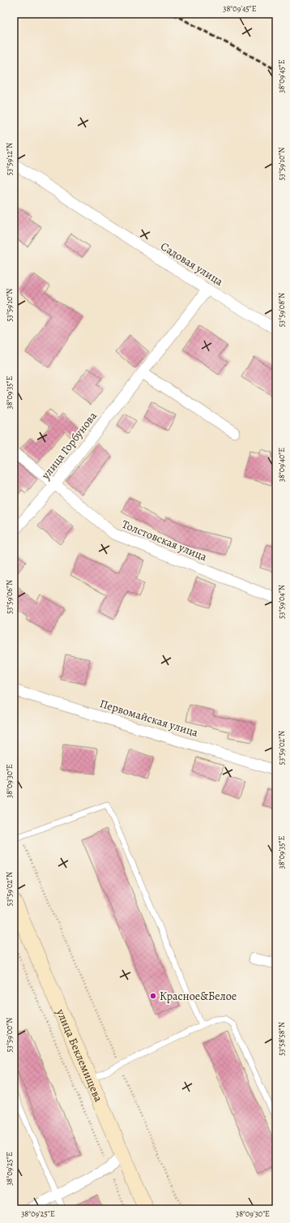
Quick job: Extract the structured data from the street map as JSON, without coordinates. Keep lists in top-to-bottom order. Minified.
{"streets":{"main road":["улица Беклемищева"],"street":["Садовая улица","улица Горбунова","Толстовская улица","Первомайская улица"]},"crossings":[["Садовая улица","улица Горбунова"],["улица Горбунова","Толстовская улица"]],"places":["Красное&Белое"],"coordinates":["38°09'45\"E","53°59'12\"N","53°59'10\"N","53°59'08\"N","38°09'35\"E","38°09'40\"E","53°59'06\"N","53°59'04\"N","53°59'02\"N","38°09'30\"E","53°59'00\"N","53°58'58\"N","38°09'25\"E"]}
